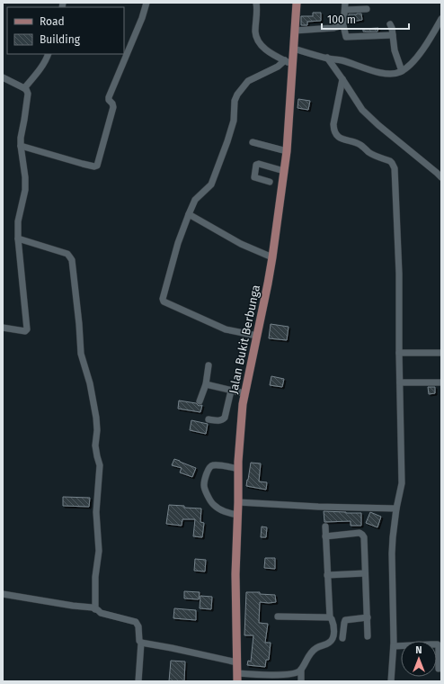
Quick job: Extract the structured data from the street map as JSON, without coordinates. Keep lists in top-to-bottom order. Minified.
{"streets":{"main road":["Jalan Bukit Berbunga"]},"legend":["Road","Building"],"scale_bar":"100 m","north":"top"}
